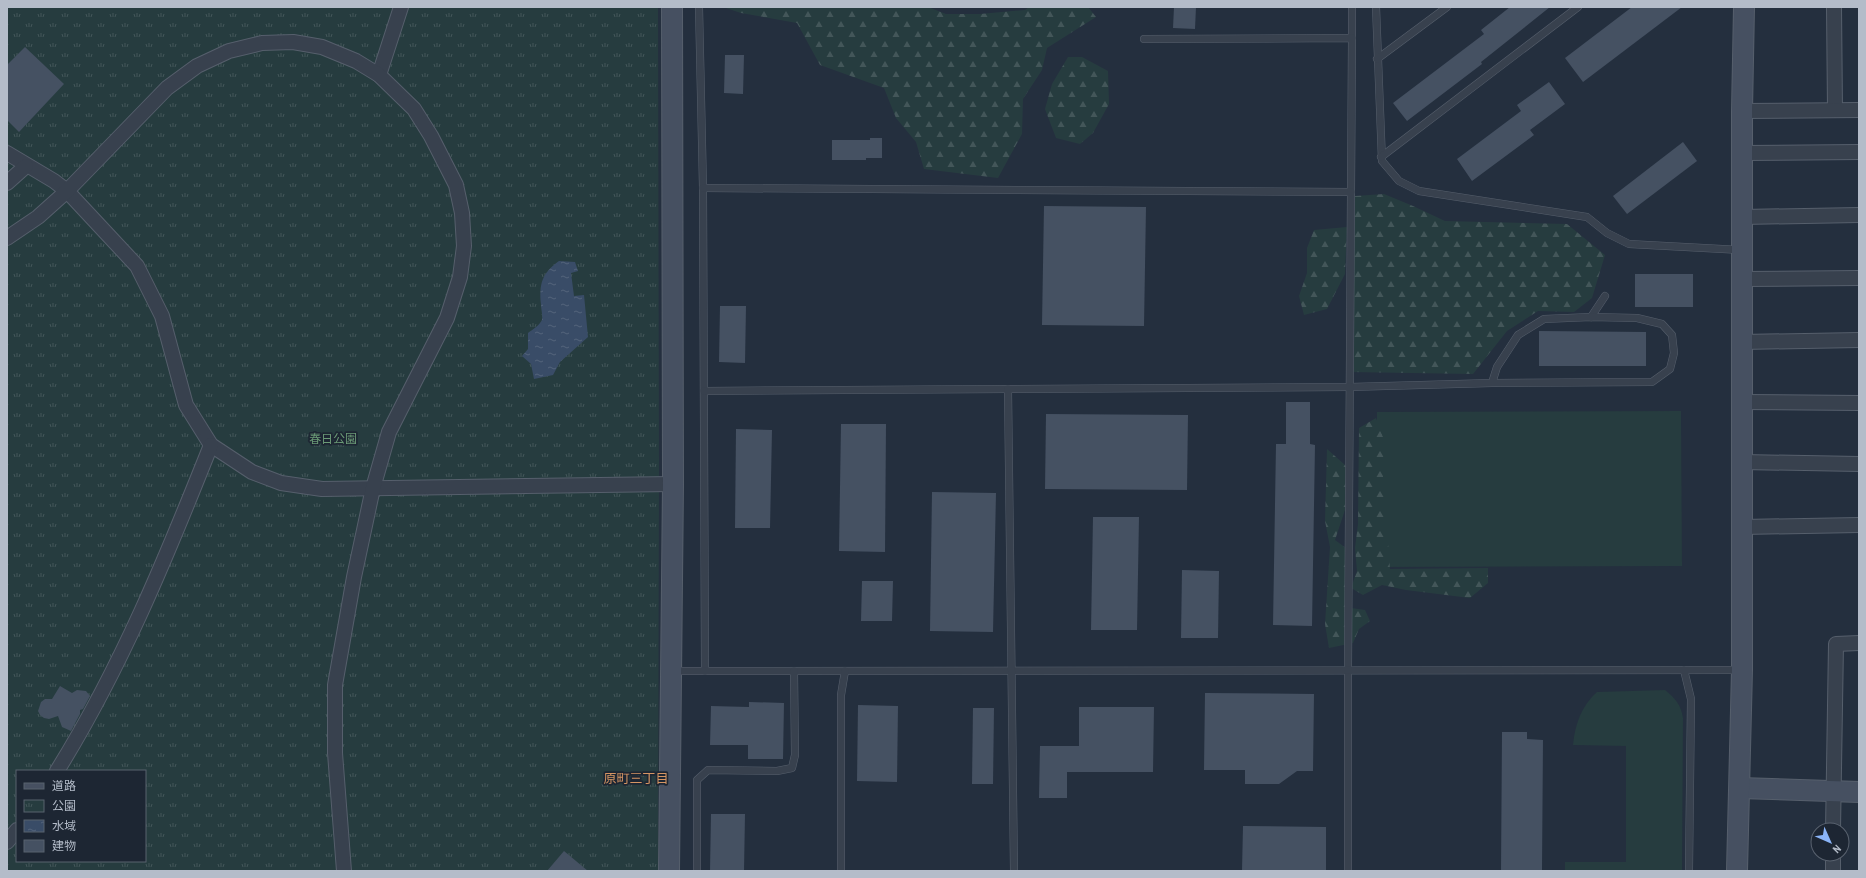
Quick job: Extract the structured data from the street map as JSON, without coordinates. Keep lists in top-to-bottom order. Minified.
{"districts":["原町三丁目"],"parks":["春日公園"],"legend":["道路","公園","水域","建物"],"north":"bottom right"}
